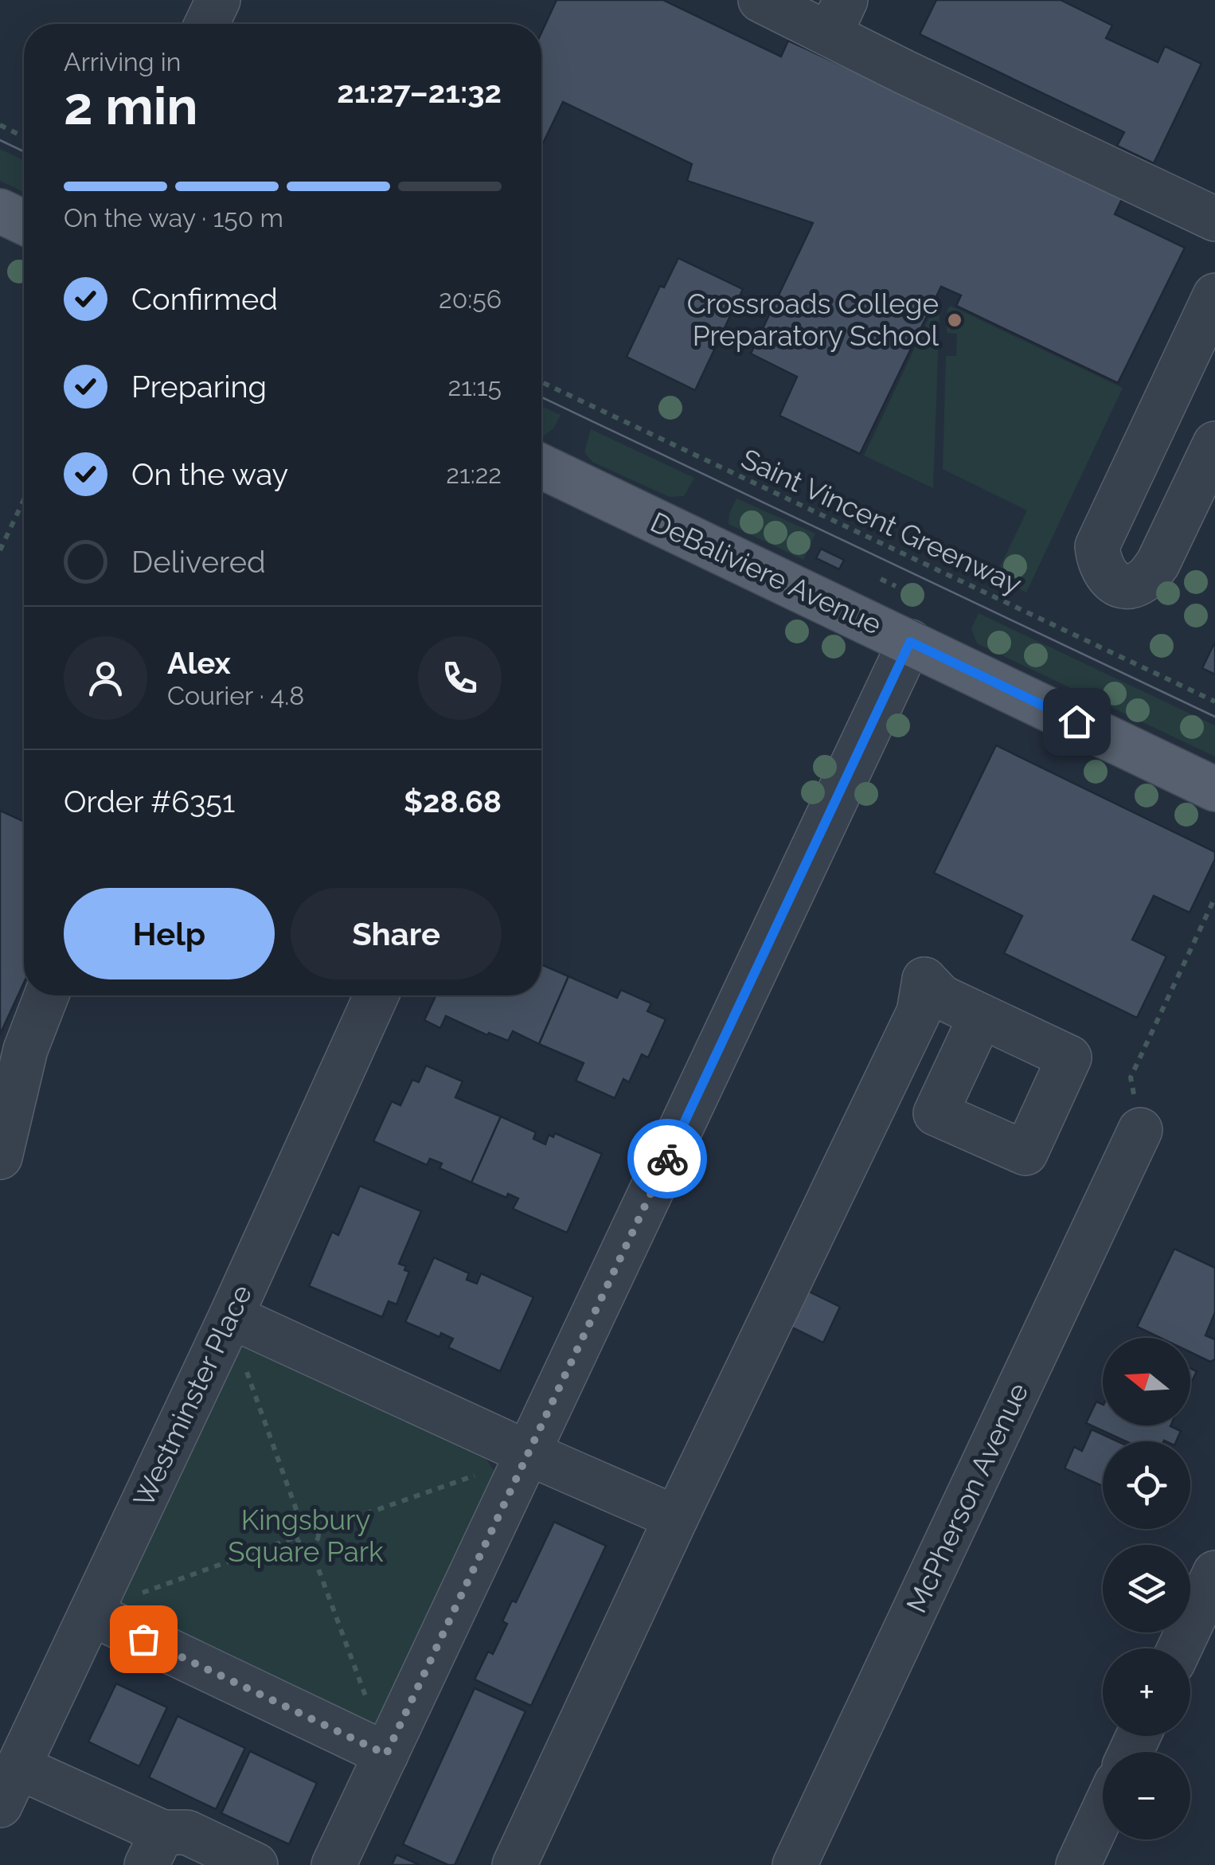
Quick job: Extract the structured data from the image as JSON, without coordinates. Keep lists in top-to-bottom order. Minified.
{"streets":{"main road":["DeBaliviere Avenue"],"street":["Westminster Place","McPherson Avenue"],"path":["Saint Vincent Greenway"]},"parks":["Kingsbury Square Park"],"places":["Crossroads College Preparatory School"],"north":"left","page":{"heading":["2 min","Arriving in","21:27–21:32"],"panel":["Alex","Courier · 4.8","Order #6351","$28.68"],"bar":"On the way · 150 m","list":[["Confirmed","20:56"],["Preparing","21:15"],["On the way","21:22"],"Delivered"],"buttons":["Help","Share"],"map_buttons":["+","−"]}}
